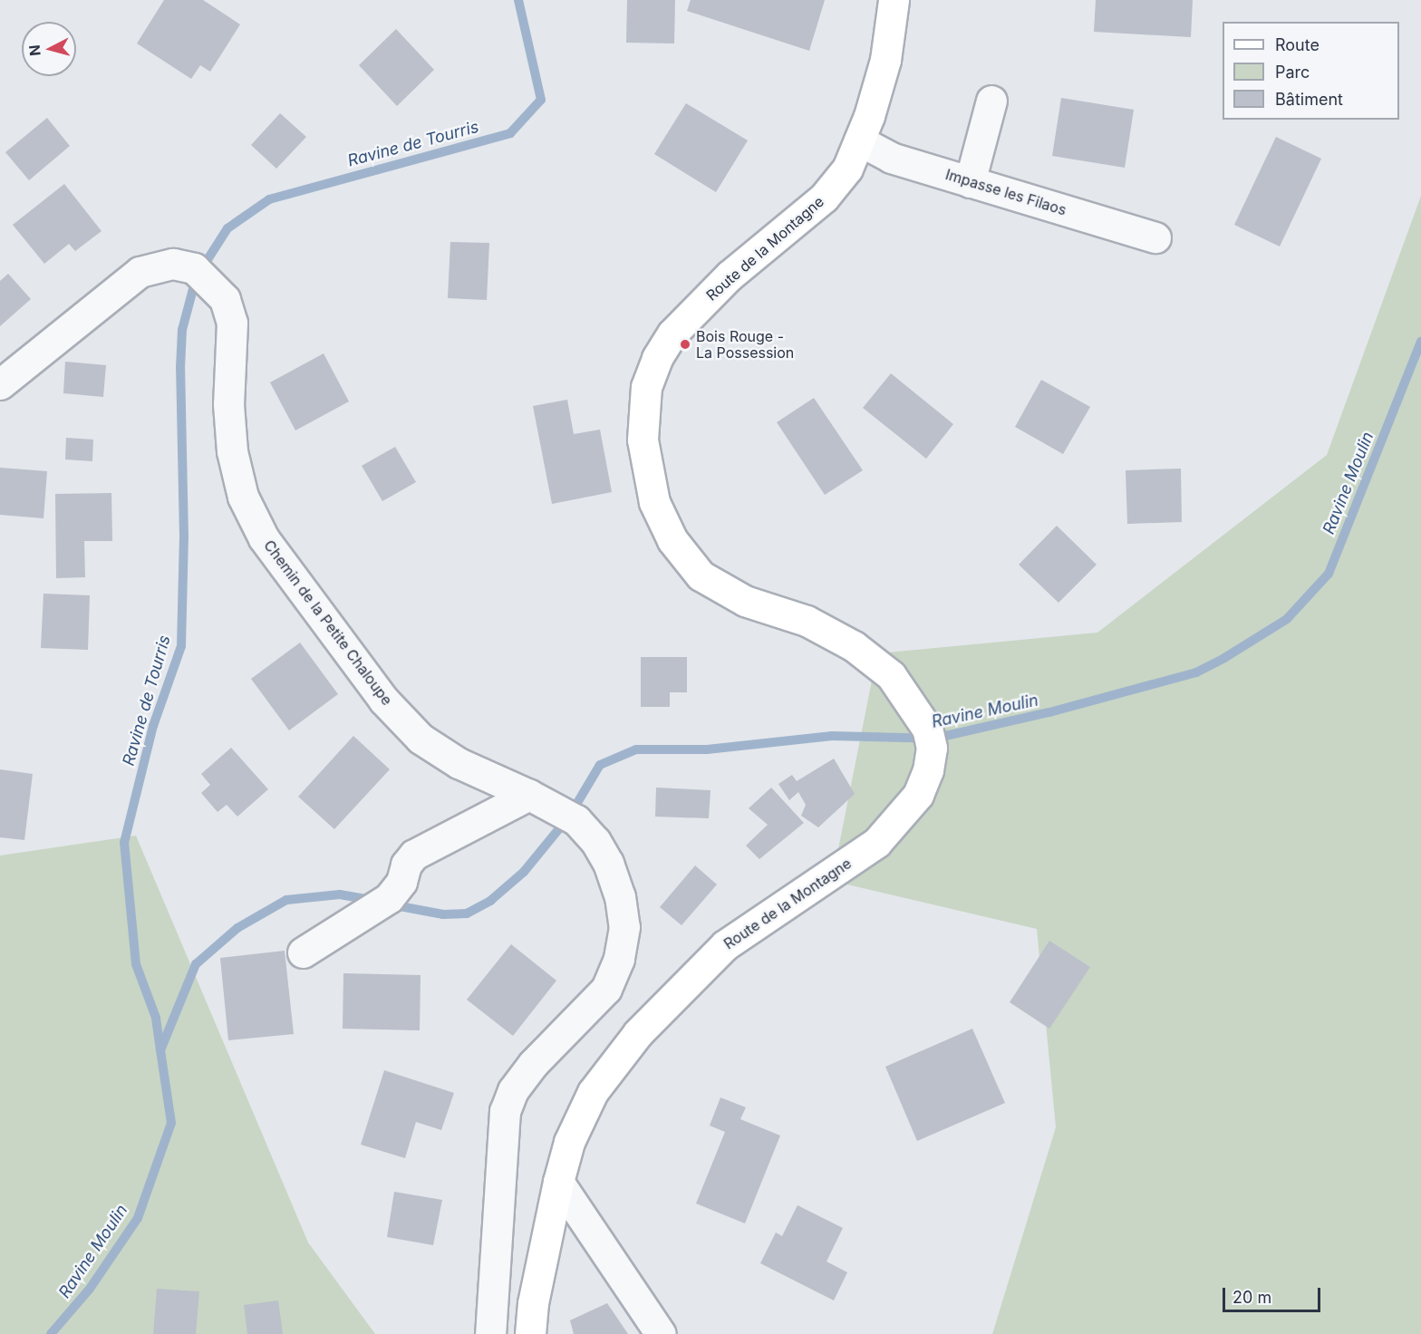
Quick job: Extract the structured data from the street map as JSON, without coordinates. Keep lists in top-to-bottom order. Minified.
{"streets":{"main road":["Route de la Montagne"],"street":["Impasse les Filaos","Chemin de la Petite Chaloupe"]},"crossings":[["Impasse les Filaos","Route de la Montagne"]],"water":["Ravine de Tourris","Ravine Moulin"],"places":["Bois Rouge - La Possession"],"legend":["Route","Parc","Bâtiment"],"scale_bar":"20 m","north":"left"}
